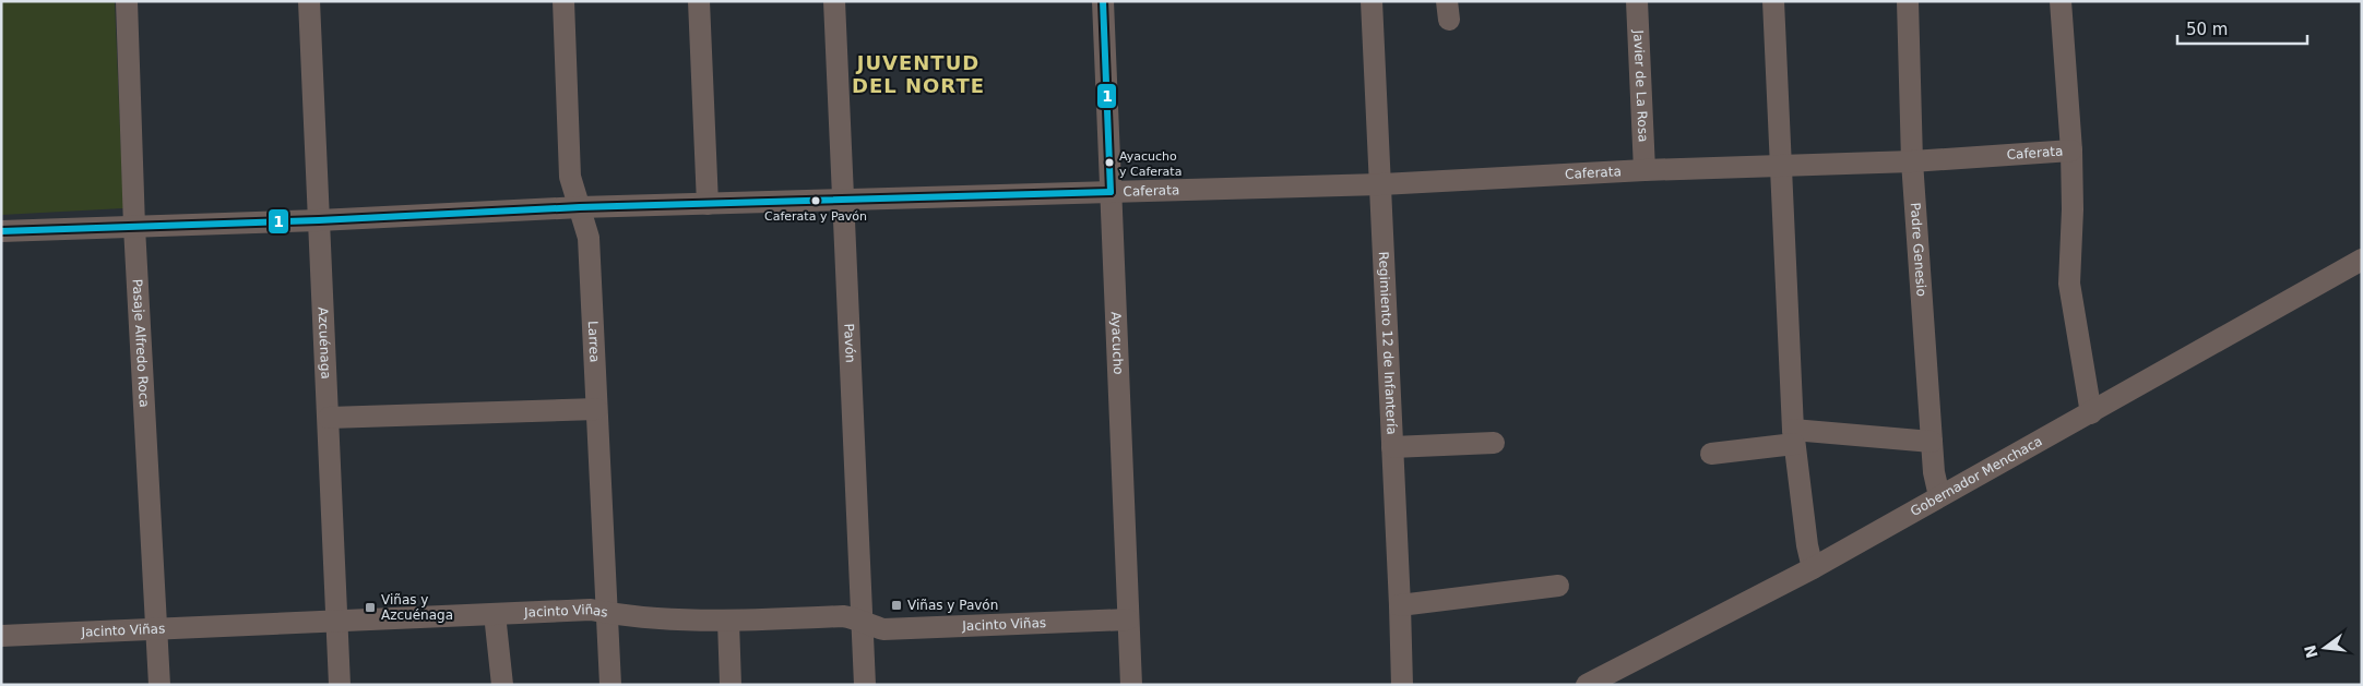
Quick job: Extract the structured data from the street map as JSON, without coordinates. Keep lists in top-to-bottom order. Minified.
{"streets":{"street":["Javier de La Rosa","Caferata","Padre Genesio","Larrea","Azcuénaga","Ayacucho","Regimiento 12 de Infantería","Pasaje Alfredo Roca","Pavón","Gobernador Menchaca","Jacinto Viñas"]},"crossings":[["Javier de La Rosa","Caferata"],["Caferata","Padre Genesio"],["Caferata","Larrea"],["Caferata","Azcuénaga"],["Caferata","Ayacucho"],["Caferata","Regimiento 12 de Infantería"],["Caferata","Pasaje Alfredo Roca"],["Caferata","Pavón"],["Padre Genesio","Gobernador Menchaca"],["Larrea","Jacinto Viñas"],["Azcuénaga","Jacinto Viñas"],["Ayacucho","Jacinto Viñas"],["Pasaje Alfredo Roca","Jacinto Viñas"],["Pavón","Jacinto Viñas"]],"districts":["JUVENTUD DEL NORTE"],"places":{"other":["Ayacucho y Caferata","Caferata y Pavón"],"transit":["Viñas y Pavón","Viñas y Azcuénaga"]},"lines":["transit line 1"],"scale_bar":"50 m","north":"left"}
